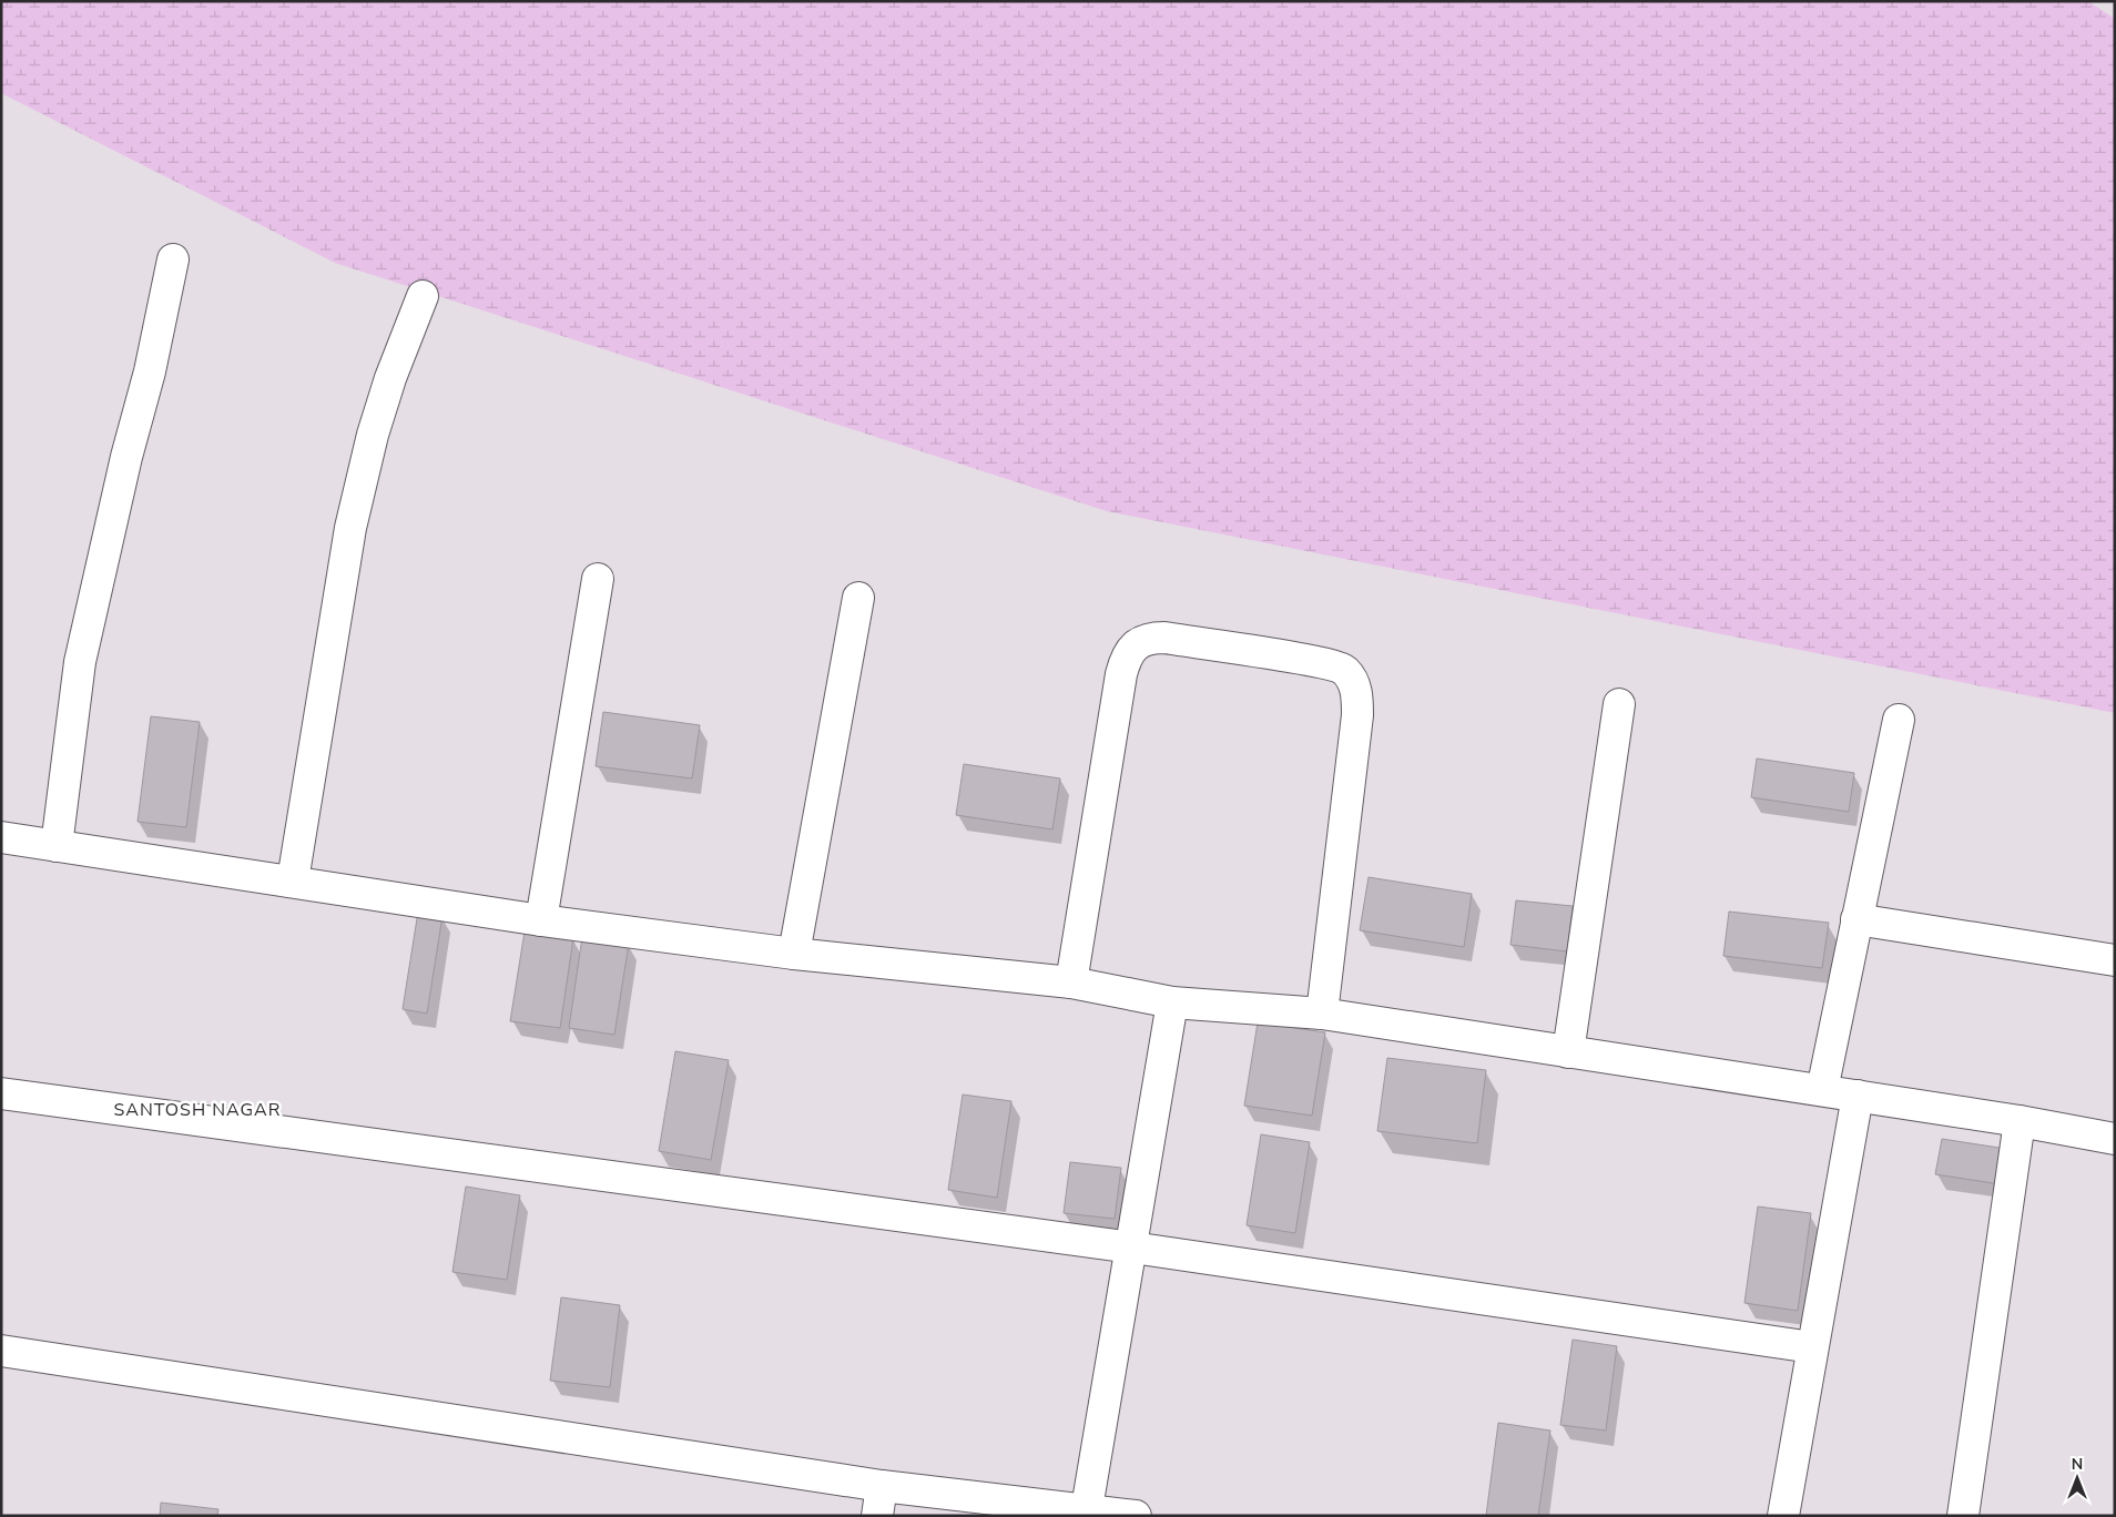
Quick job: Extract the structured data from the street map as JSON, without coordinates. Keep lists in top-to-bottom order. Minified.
{"districts":["SANTOSH NAGAR"],"north":"top"}
